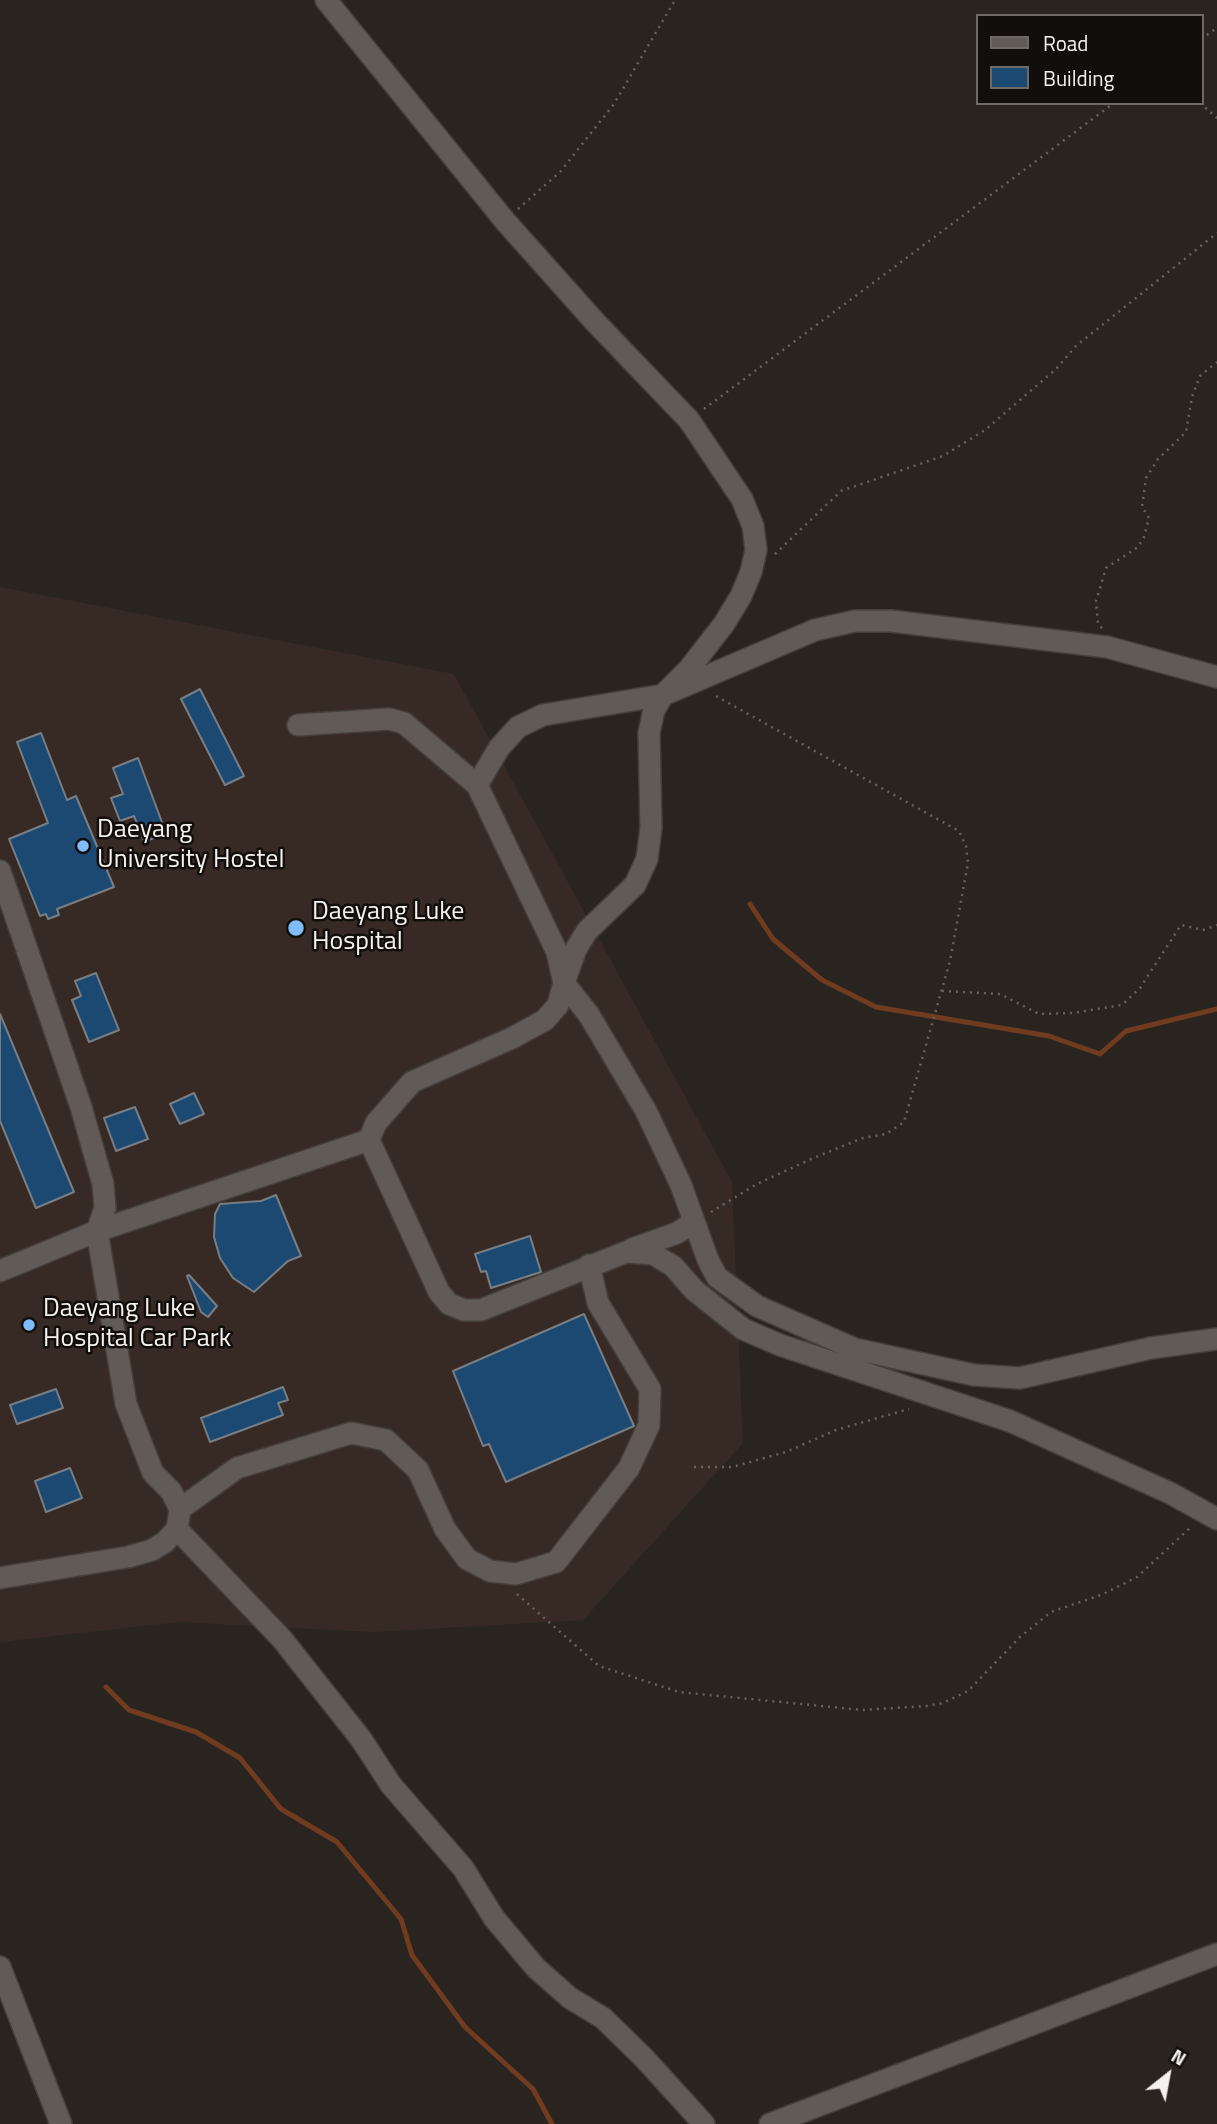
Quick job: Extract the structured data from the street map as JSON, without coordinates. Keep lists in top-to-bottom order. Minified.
{"places":["Daeyang University Hostel","Daeyang Luke Hospital","Daeyang Luke Hospital Car Park"],"legend":["Road","Building"],"north":"top right"}
